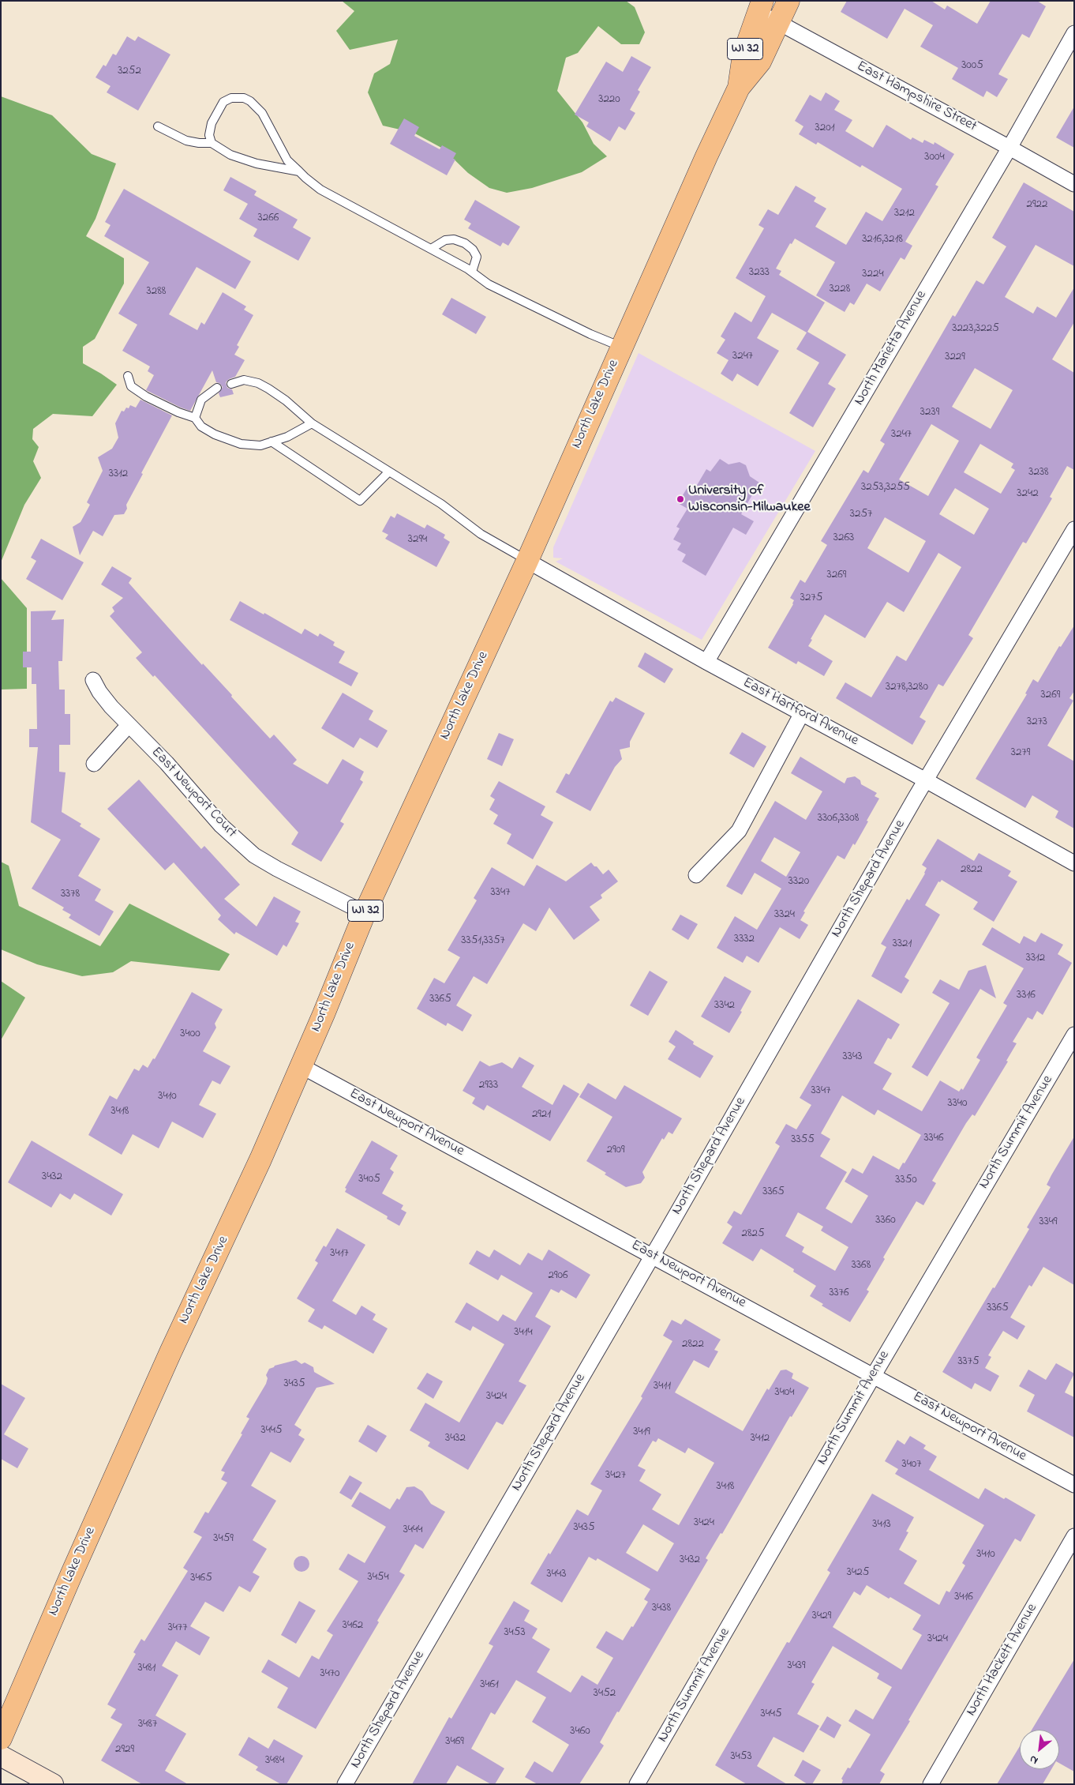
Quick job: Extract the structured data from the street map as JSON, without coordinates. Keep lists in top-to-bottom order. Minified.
{"streets":{"main road":["WI 32","North Lake Drive"],"street":["East Hampshire Street","North Marietta Avenue","East Hartford Avenue","East Newport Court","North Shepard Avenue","East Newport Avenue","North Summit Avenue","North Hackett Avenue"]},"crossings":[["East Hampshire Street","North Marietta Avenue"],["East Hampshire Street","North Lake Drive"],["North Marietta Avenue","East Hartford Avenue"],["North Lake Drive","East Hartford Avenue"],["North Lake Drive","East Newport Court"],["North Lake Drive","East Newport Avenue"],["East Hartford Avenue","North Shepard Avenue"],["North Shepard Avenue","East Newport Avenue"],["East Newport Avenue","North Summit Avenue"]],"places":["University of Wisconsin-Milwaukee"],"house_numbers":["3005","3252","3220","3201","3004","2922","3212","3266","3216,3218","3233","3224","3228","3288","3223,3225","3247","3229","3239","3247","3238","3312","3253,3255","3242","3257","3263","3294","3269","3275","3278,3280","3269","3273","3279","3306,3308","2822","3320","3347","3378","3324","3332","3351,3357","3321","3312","3316","3365","3342","3400","3343","2933","3347","3410","3340","3418","2921","3346","3355","2909","3432","3405","3350","3365","3360","3349","2825","3417","3368","2906","3376","3365","3414","2822","3375","3435","3411","3404","3424","3445","3419","3432","3412","3407","3427","3418","3424","3413","3435","3444","3459","3410","3432","3425","3443","3454","3465","3416","3438","3429","3462","3477","3453","3424","3439","3481","3470","3461","3452","3445","3487","3460","3469","2929","3453","3484"],"north":"bottom left"}
